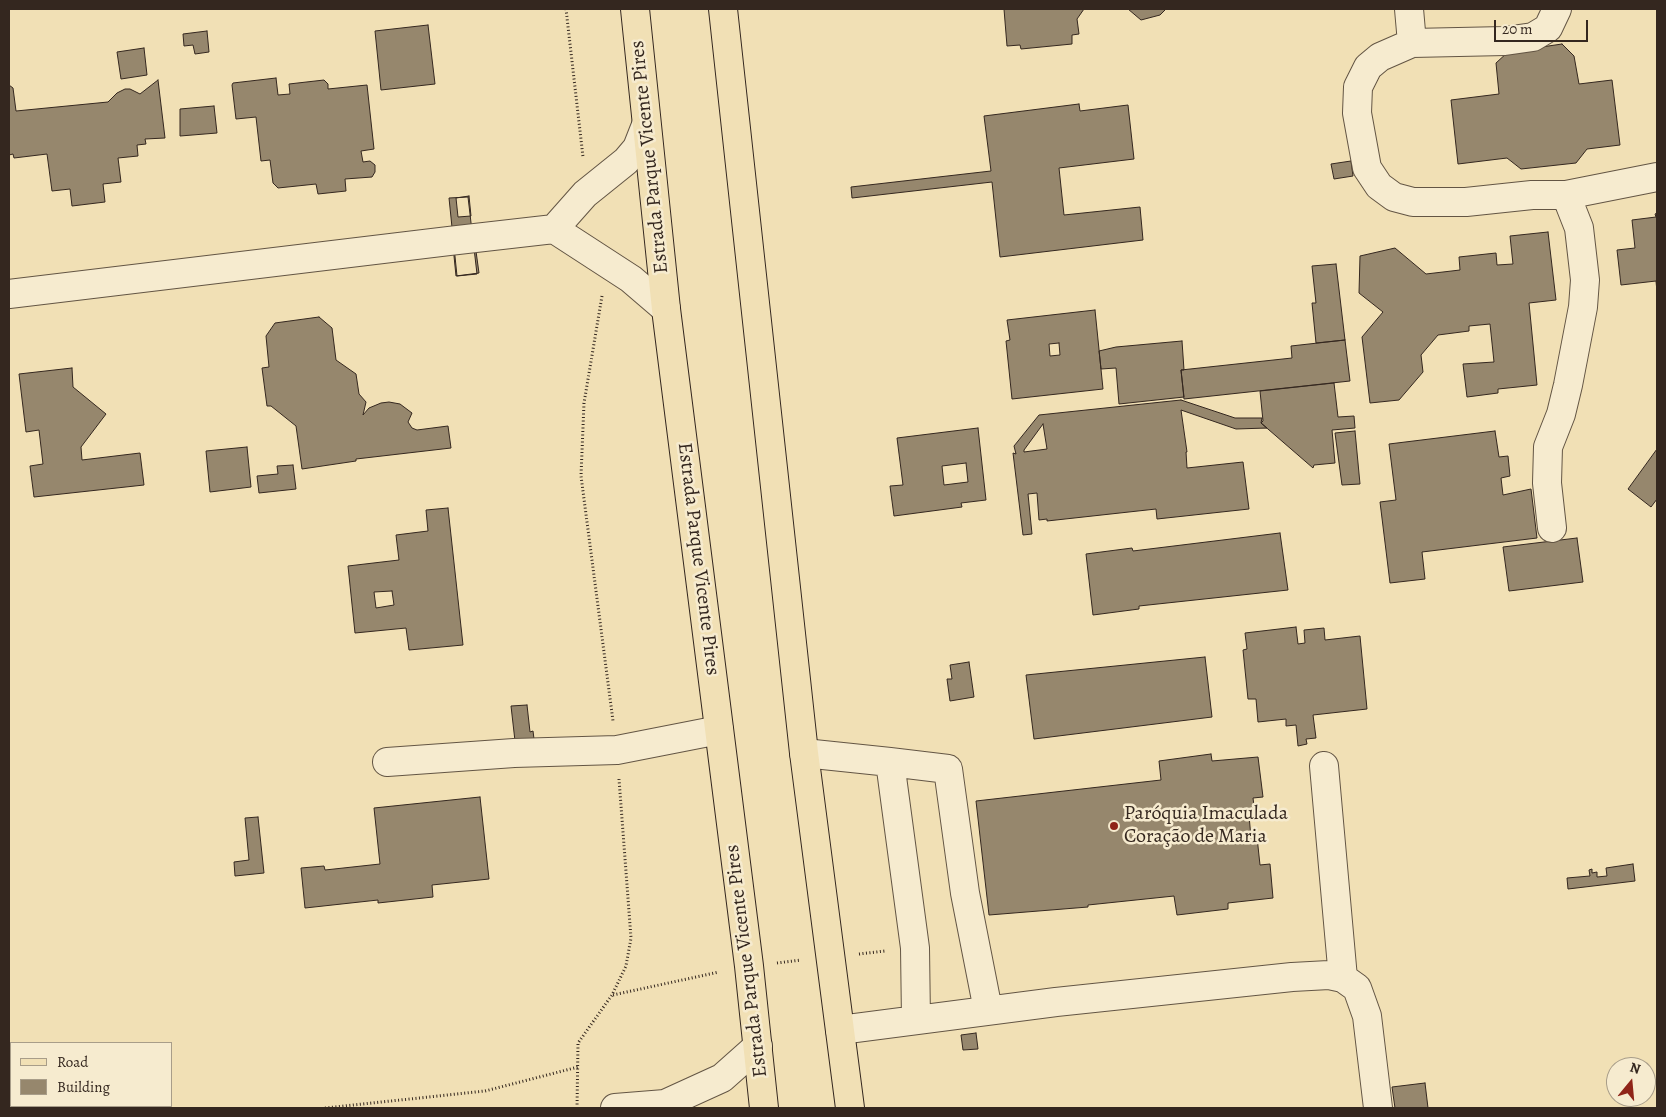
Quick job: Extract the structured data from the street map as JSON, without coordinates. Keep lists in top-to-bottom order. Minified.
{"streets":{"main road":["Estrada Parque Vicente Pires"]},"places":["Paróquia Imaculada Coração de Maria"],"legend":["Road","Building"],"scale_bar":"20 m","north":"top"}
